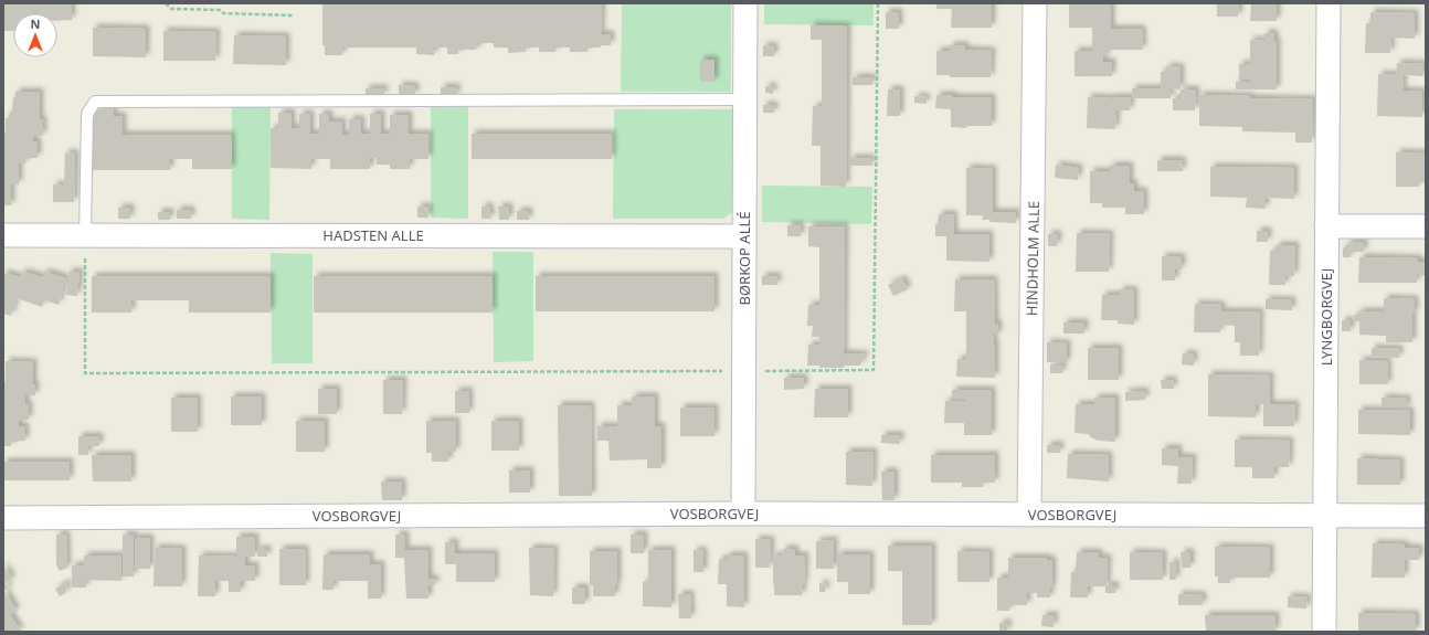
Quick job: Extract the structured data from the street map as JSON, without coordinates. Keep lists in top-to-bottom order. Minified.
{"streets":{"street":["HADSTEN ALLE","BØRKOP ALLÉ","HINDHOLM ALLE","LYNGBORGVEJ","VOSBORGVEJ"]},"crossings":[["HADSTEN ALLE","BØRKOP ALLÉ"],["BØRKOP ALLÉ","VOSBORGVEJ"],["HINDHOLM ALLE","VOSBORGVEJ"],["LYNGBORGVEJ","VOSBORGVEJ"]],"north":"top"}
